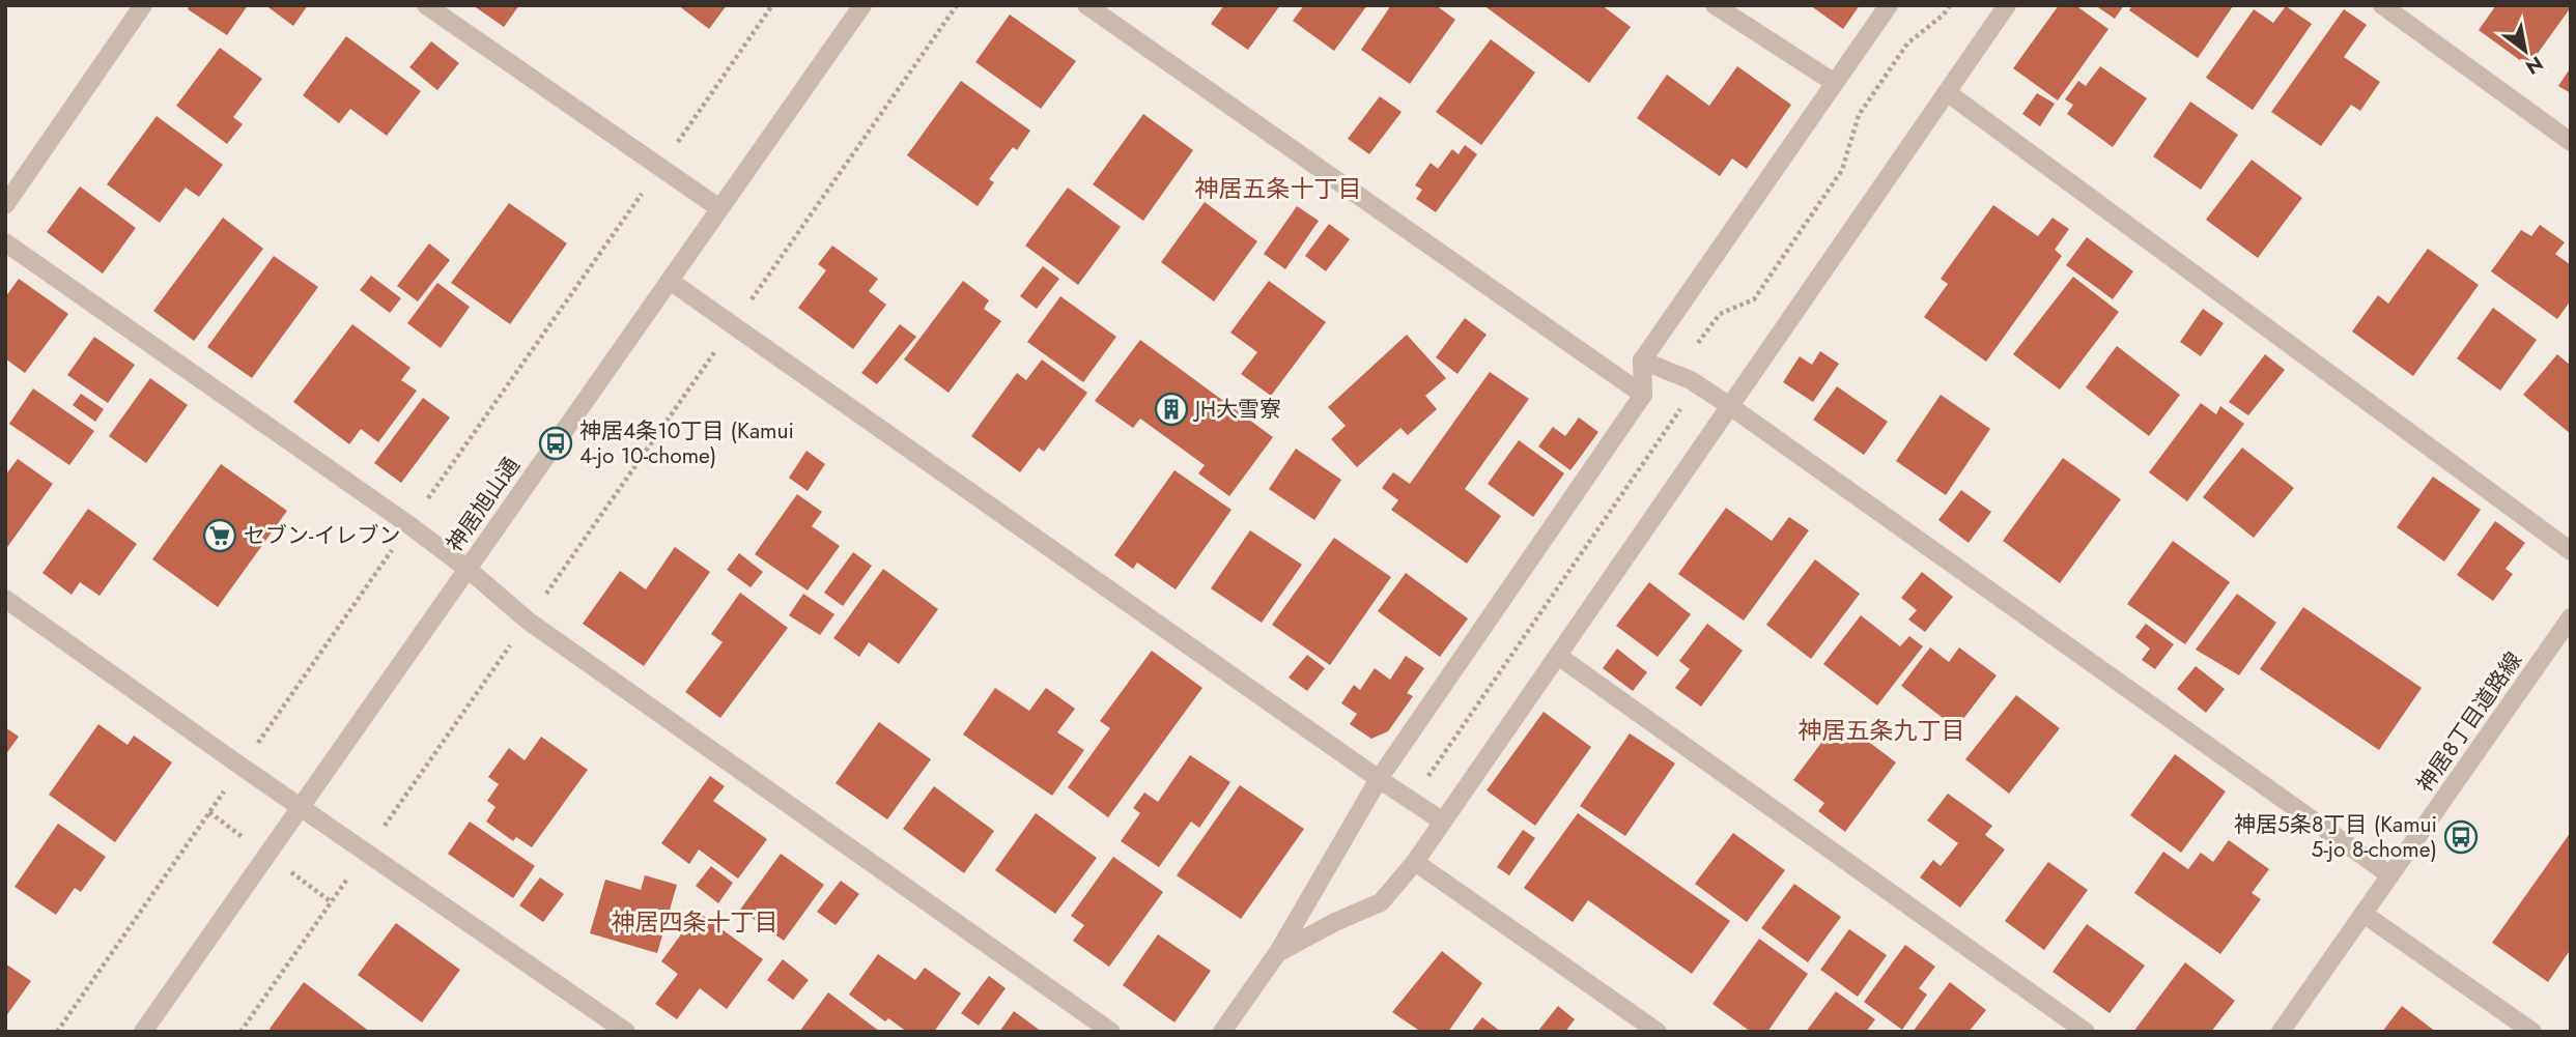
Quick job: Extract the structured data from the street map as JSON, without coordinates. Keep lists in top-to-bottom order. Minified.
{"streets":{"street":["神居旭山通","神居8丁目道路線"]},"districts":["神居五条十丁目","神居五条九丁目","神居四条十丁目"],"places":{"building":["JH大雪寮"],"bus stop":["神居4条10丁目 (Kamui 4-jo 10-chome)","神居5条8丁目 (Kamui 5-jo 8-chome)"],"supermarket":["セブン-イレブン"]},"north":"bottom right"}
